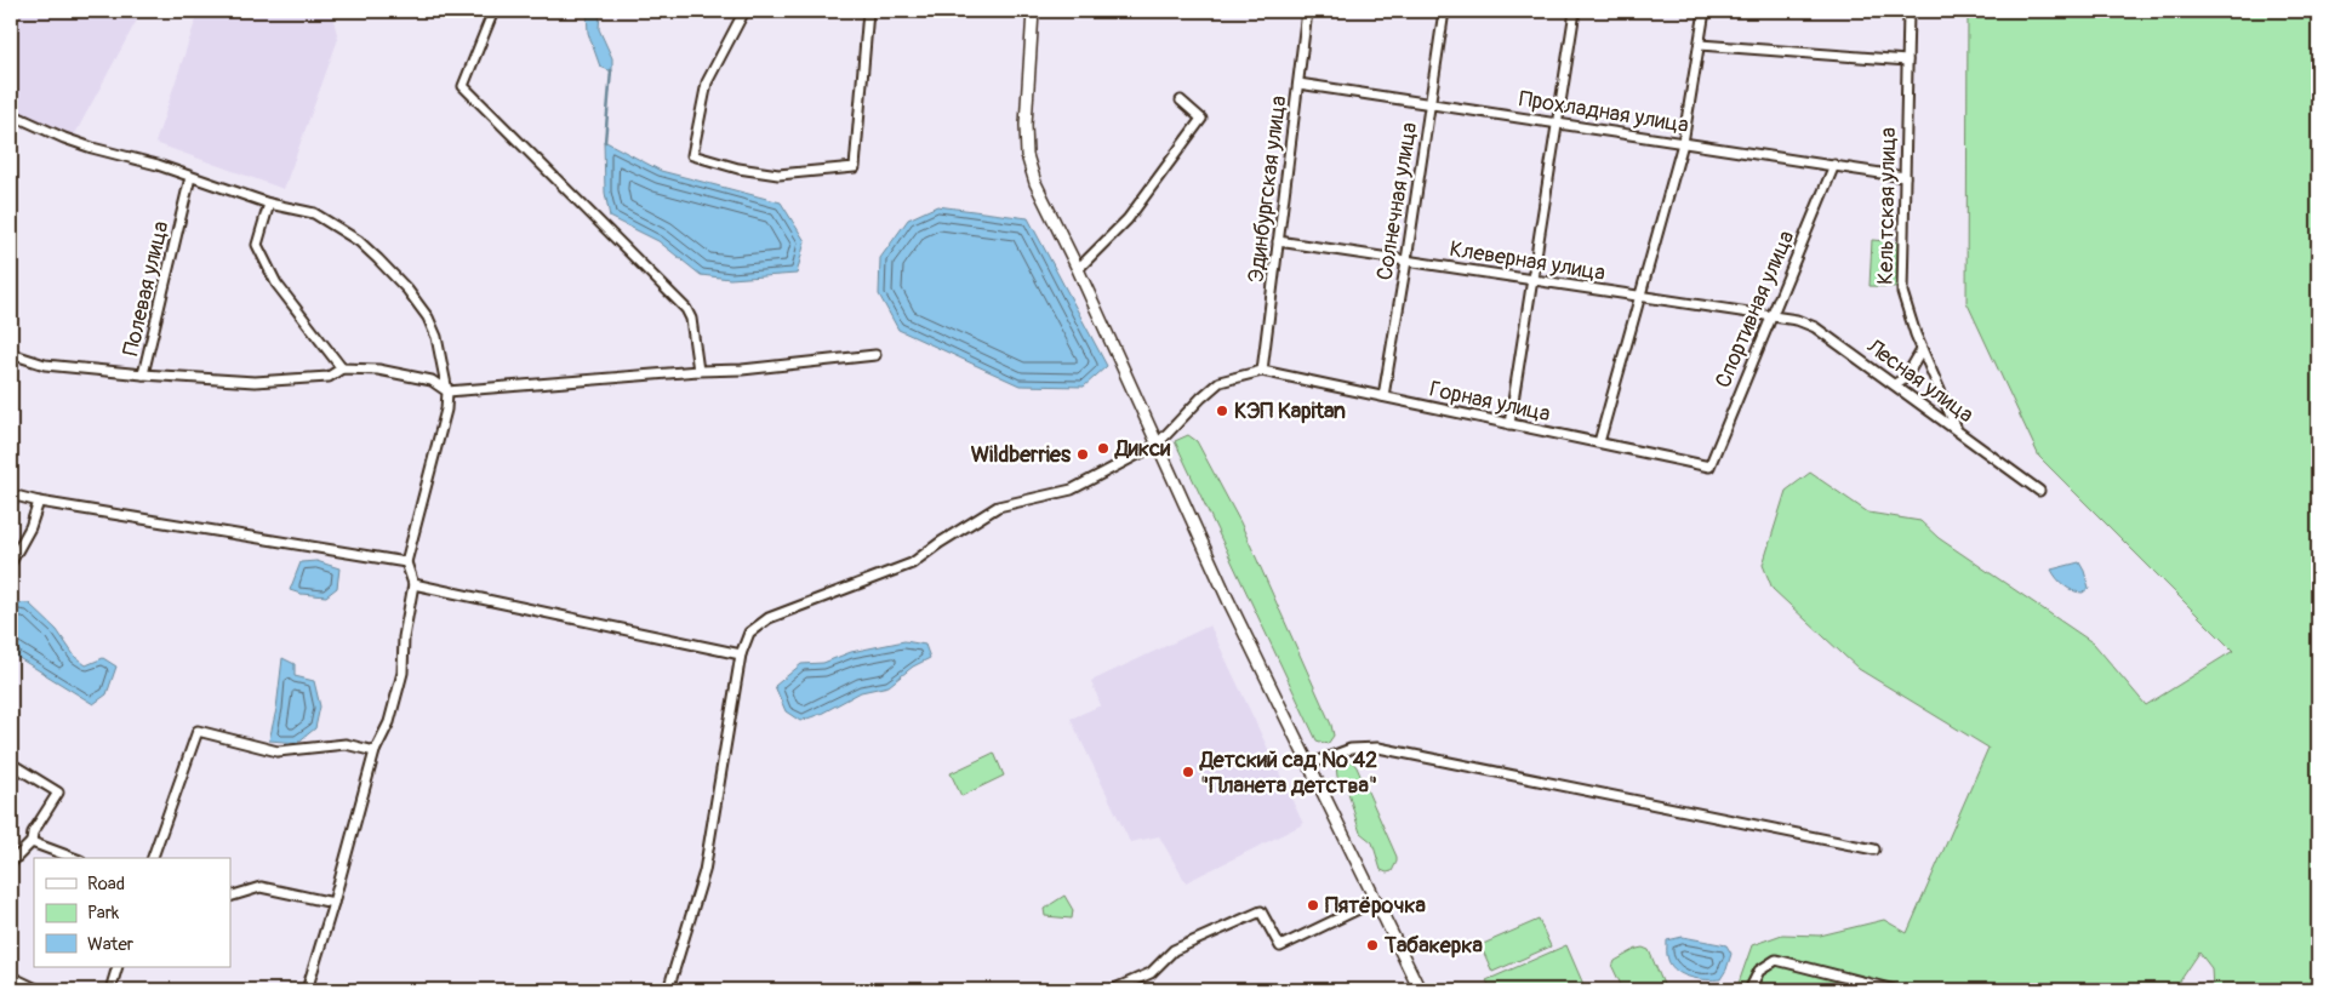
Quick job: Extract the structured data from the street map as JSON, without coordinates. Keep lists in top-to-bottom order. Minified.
{"streets":{"street":["Прохладная улица","Эдинбургская улица","Солнечная улица","Кельтская улица","Клеверная улица","Полевая улица","Спортивная улица","Лесная улица","Горная улица"]},"crossings":[["Прохладная улица","Эдинбургская улица"],["Прохладная улица","Солнечная улица"],["Прохладная улица","Кельтская улица"],["Прохладная улица","Спортивная улица"],["Эдинбургская улица","Клеверная улица"],["Эдинбургская улица","Горная улица"],["Солнечная улица","Клеверная улица"],["Солнечная улица","Горная улица"],["Кельтская улица","Лесная улица"],["Клеверная улица","Спортивная улица"],["Клеверная улица","Лесная улица"],["Спортивная улица","Лесная улица"],["Спортивная улица","Горная улица"]],"places":["КЭП Kapitan","Дикси","Wildberries","Детский сад № 42 \"Планета детства\"","Пятёрочка","Табакерка"],"legend":["Road","Park","Water"]}
